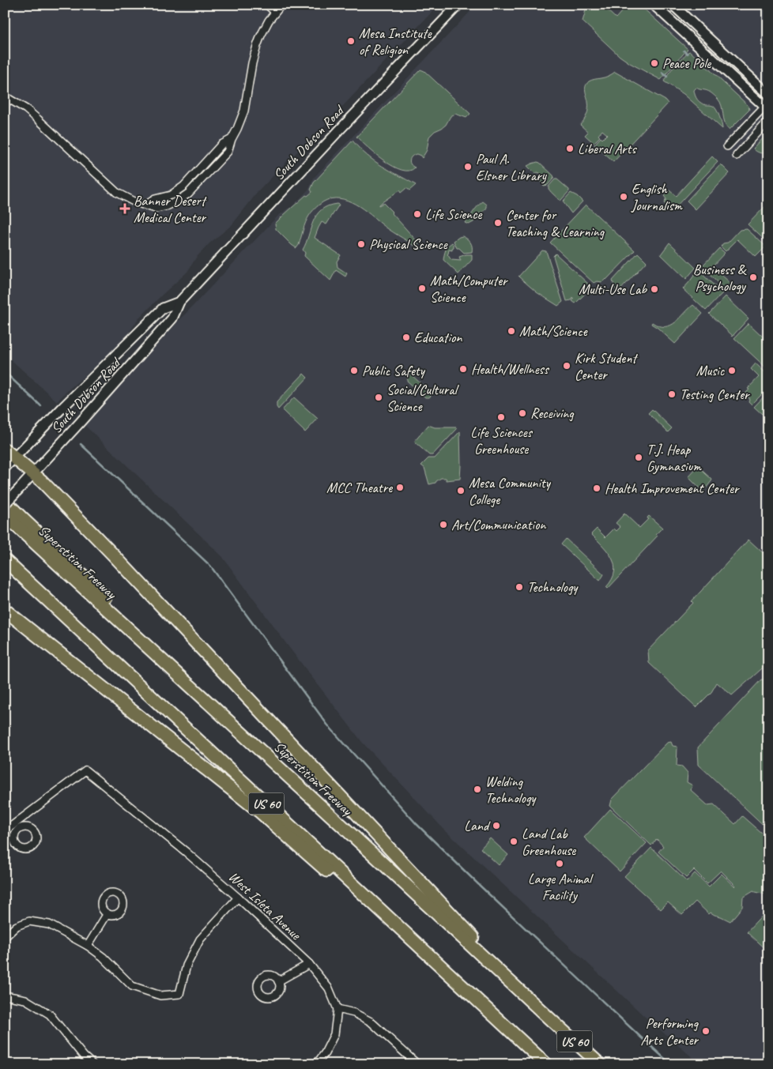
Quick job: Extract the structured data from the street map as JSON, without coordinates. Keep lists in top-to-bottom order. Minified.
{"streets":{"highway":["Superstition Freeway","US 60"],"main road":["South Dobson Road"],"street":["West Isleta Avenue"]},"places":{"other":["Mesa Institute of Religion","Peace Pole","Liberal Arts","Paul A. Elsner Library","English Journalism","Life Science","Center for Teaching & Learning","Physical Science","Business & Psychology","Math/Computer Science","Multi-Use Lab","Math/Science","Education","Kirk Student Center","Health/Wellness","Public Safety","Music","Testing Center","Social/Cultural Science","Receiving","Life Sciences Greenhouse","T.J. Heap Gymnasium","MCC Theatre","Health Improvement Center","Mesa Community College","Art/Communication","Technology","Welding Technology","Land","Land Lab Greenhouse","Large Animal Facility","Performing Arts Center"],"health":["Banner Desert Medical Center"]}}
